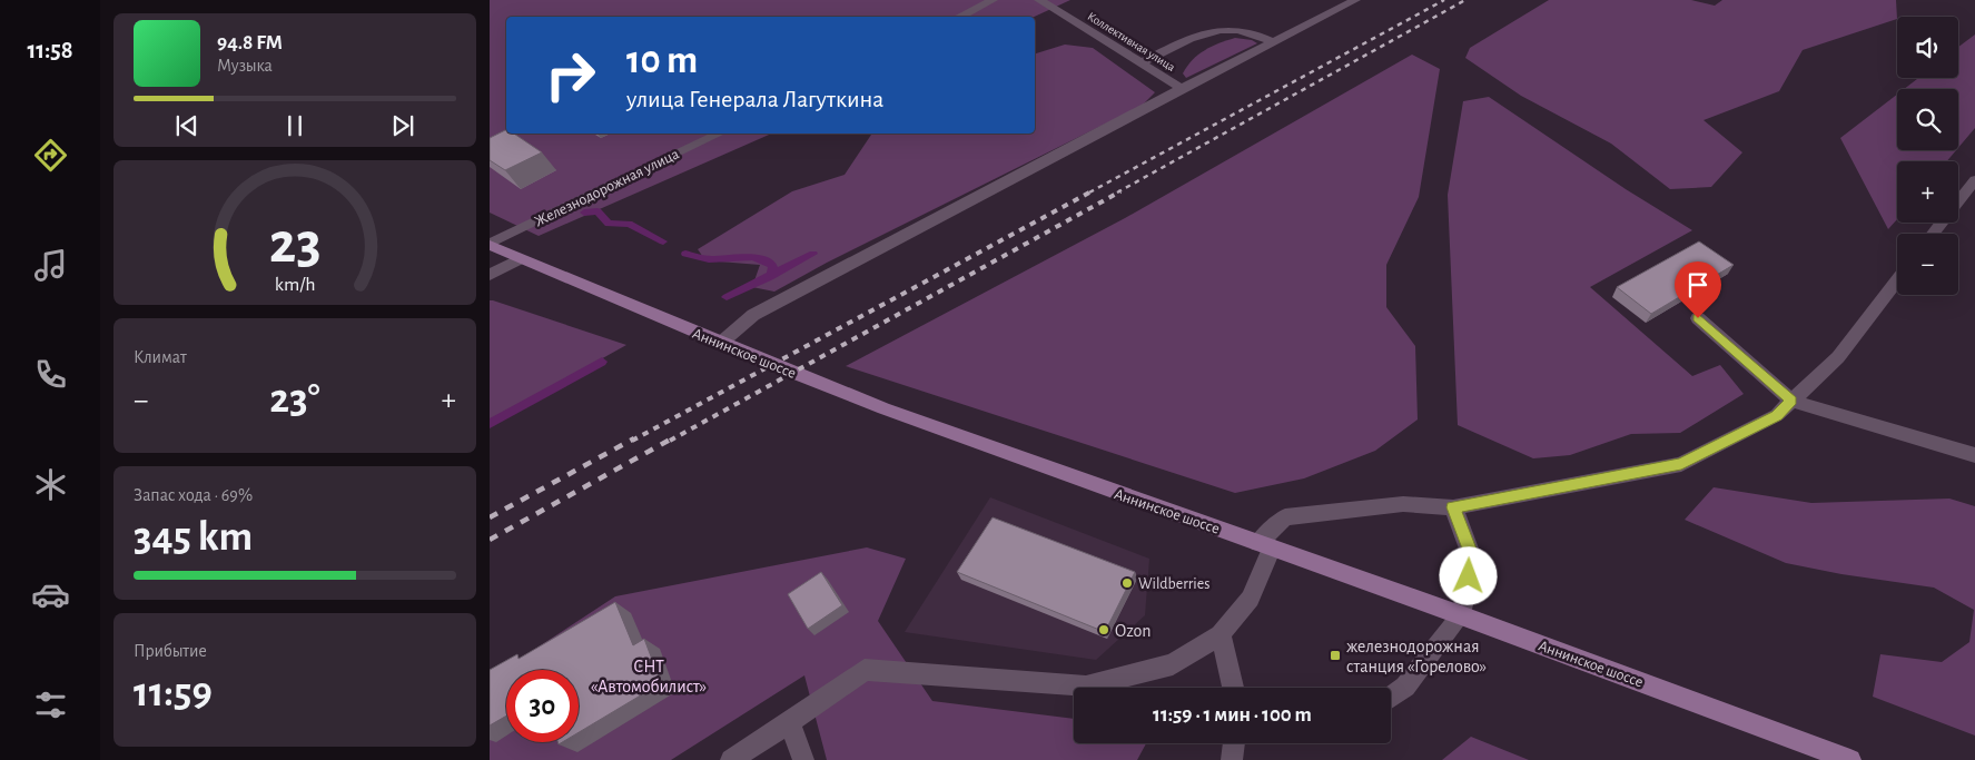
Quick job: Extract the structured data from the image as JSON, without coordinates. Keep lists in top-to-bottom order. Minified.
{"streets":{"main road":["Аннинское шоссе"],"street":["Коллективная улица","Железнодорожная улица"]},"crossings":[["Железнодорожная улица","Аннинское шоссе"]],"parks":["СНТ «Автомобилист»"],"places":{"other":["Wildberries","Ozon"],"transit":["железнодорожная станция «Горелово»"]},"page":{"tabs":"11:58","map_buttons":["+","−"],"turn":["10 m","улица Генерала Лагуткина"],"song":["94.8 FM","Музыка"],"tile":["Климат",["Запас хода · 69%","345 km"],["Прибытие","11:59"]],"heat":["−","23°","+"],"limit":"30","trip":"11:59 · 1 мин · 100 m","gauge":["23","km/h"]}}
